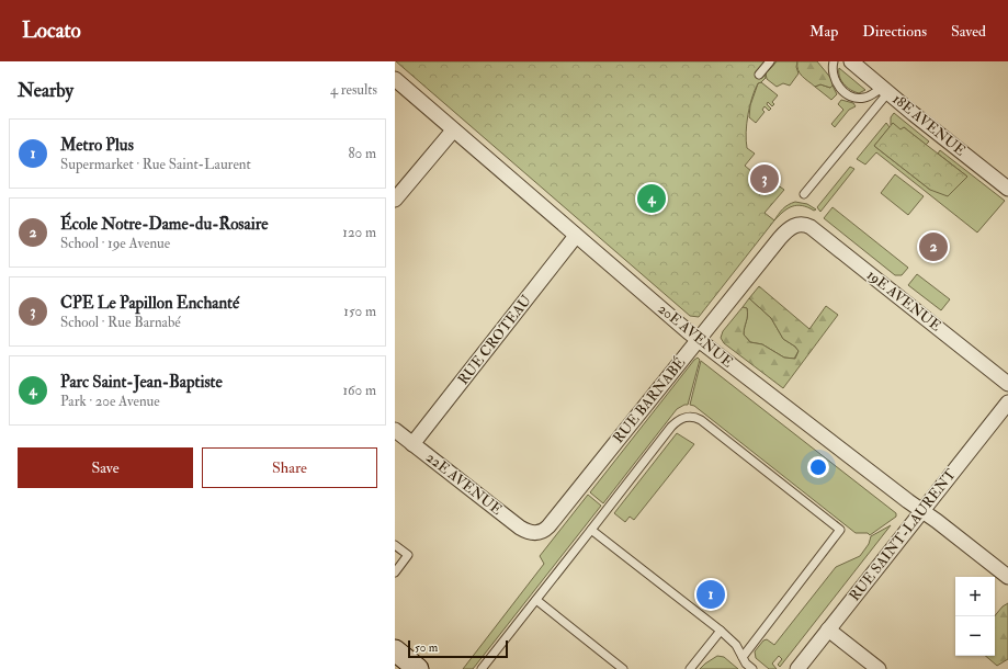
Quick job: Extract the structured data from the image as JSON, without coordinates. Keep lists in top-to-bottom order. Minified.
{"streets":{"street":["18E AVENUE","19E AVENUE","20E AVENUE","RUE CROTEAU","RUE BARNABÉ","22E AVENUE","RUE SAINT-LAURENT"]},"crossings":[["19E AVENUE","RUE BARNABÉ"],["20E AVENUE","RUE CROTEAU"],["20E AVENUE","RUE BARNABÉ"],["20E AVENUE","RUE SAINT-LAURENT"],["RUE CROTEAU","22E AVENUE"],["RUE BARNABÉ","22E AVENUE"]],"scale_bar":"50 m","page":{"header":"Locato","nav":["Map","Directions","Saved"],"heading":["Nearby","4 results"],"list":[{"mark":"1","name":"Metro Plus","note":"Supermarket · Rue Saint-Laurent","value":"80 m"},{"mark":"2","name":"École Notre-Dame-du-Rosaire","note":"School · 19e Avenue","value":"120 m"},{"mark":"3","name":"CPE Le Papillon Enchanté","note":"School · Rue Barnabé","value":"150 m"},{"mark":"4","name":"Parc Saint-Jean-Baptiste","note":"Park · 20e Avenue","value":"160 m"}],"pins":["3","4","2","1"],"buttons":["Save","Share"],"map_buttons":["+","−"],"scale":"50 m"}}
